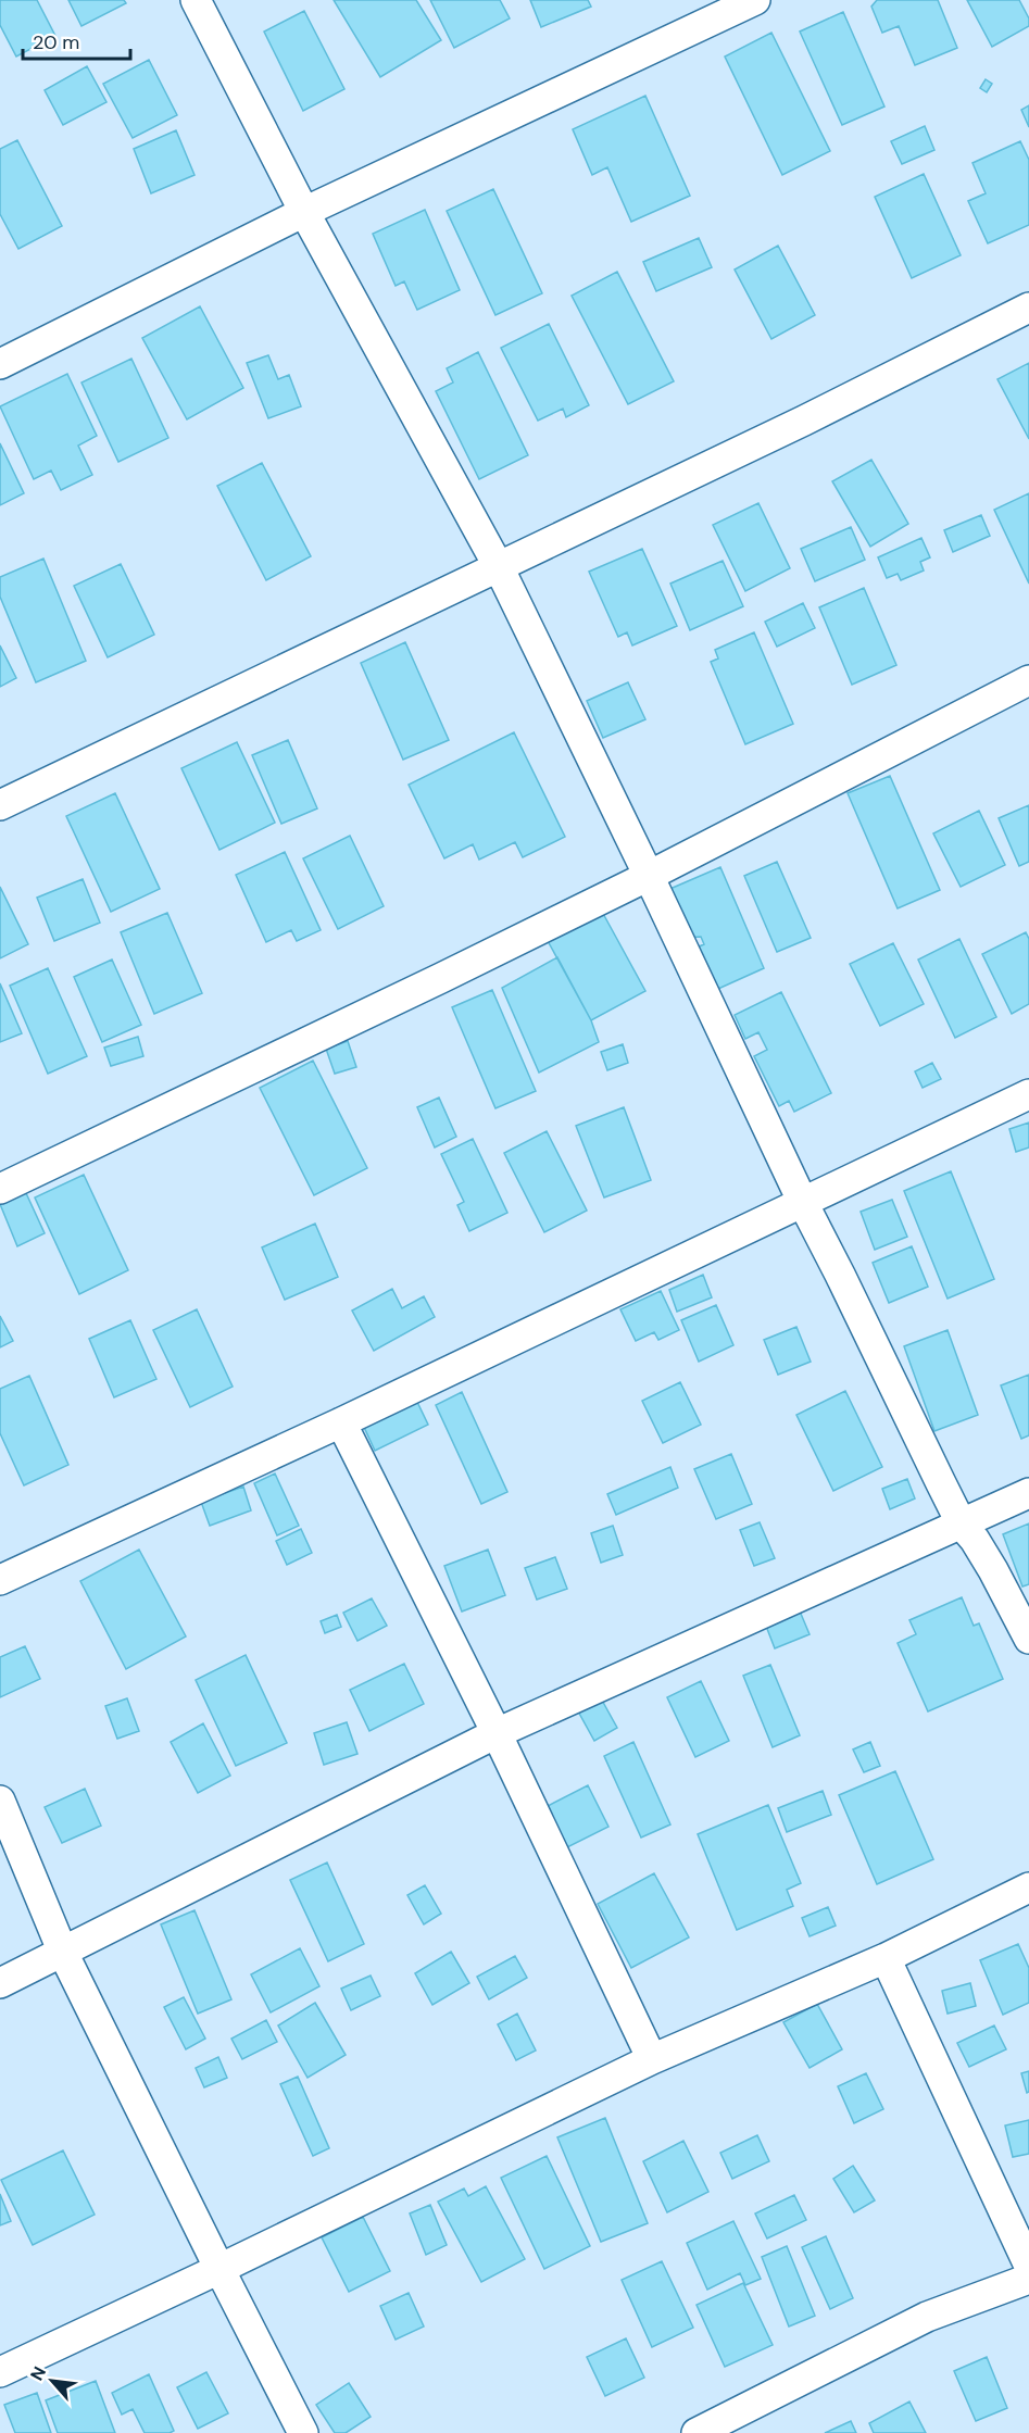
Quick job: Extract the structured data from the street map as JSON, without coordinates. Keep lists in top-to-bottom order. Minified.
{"scale_bar":"20 m","north":"top left"}
